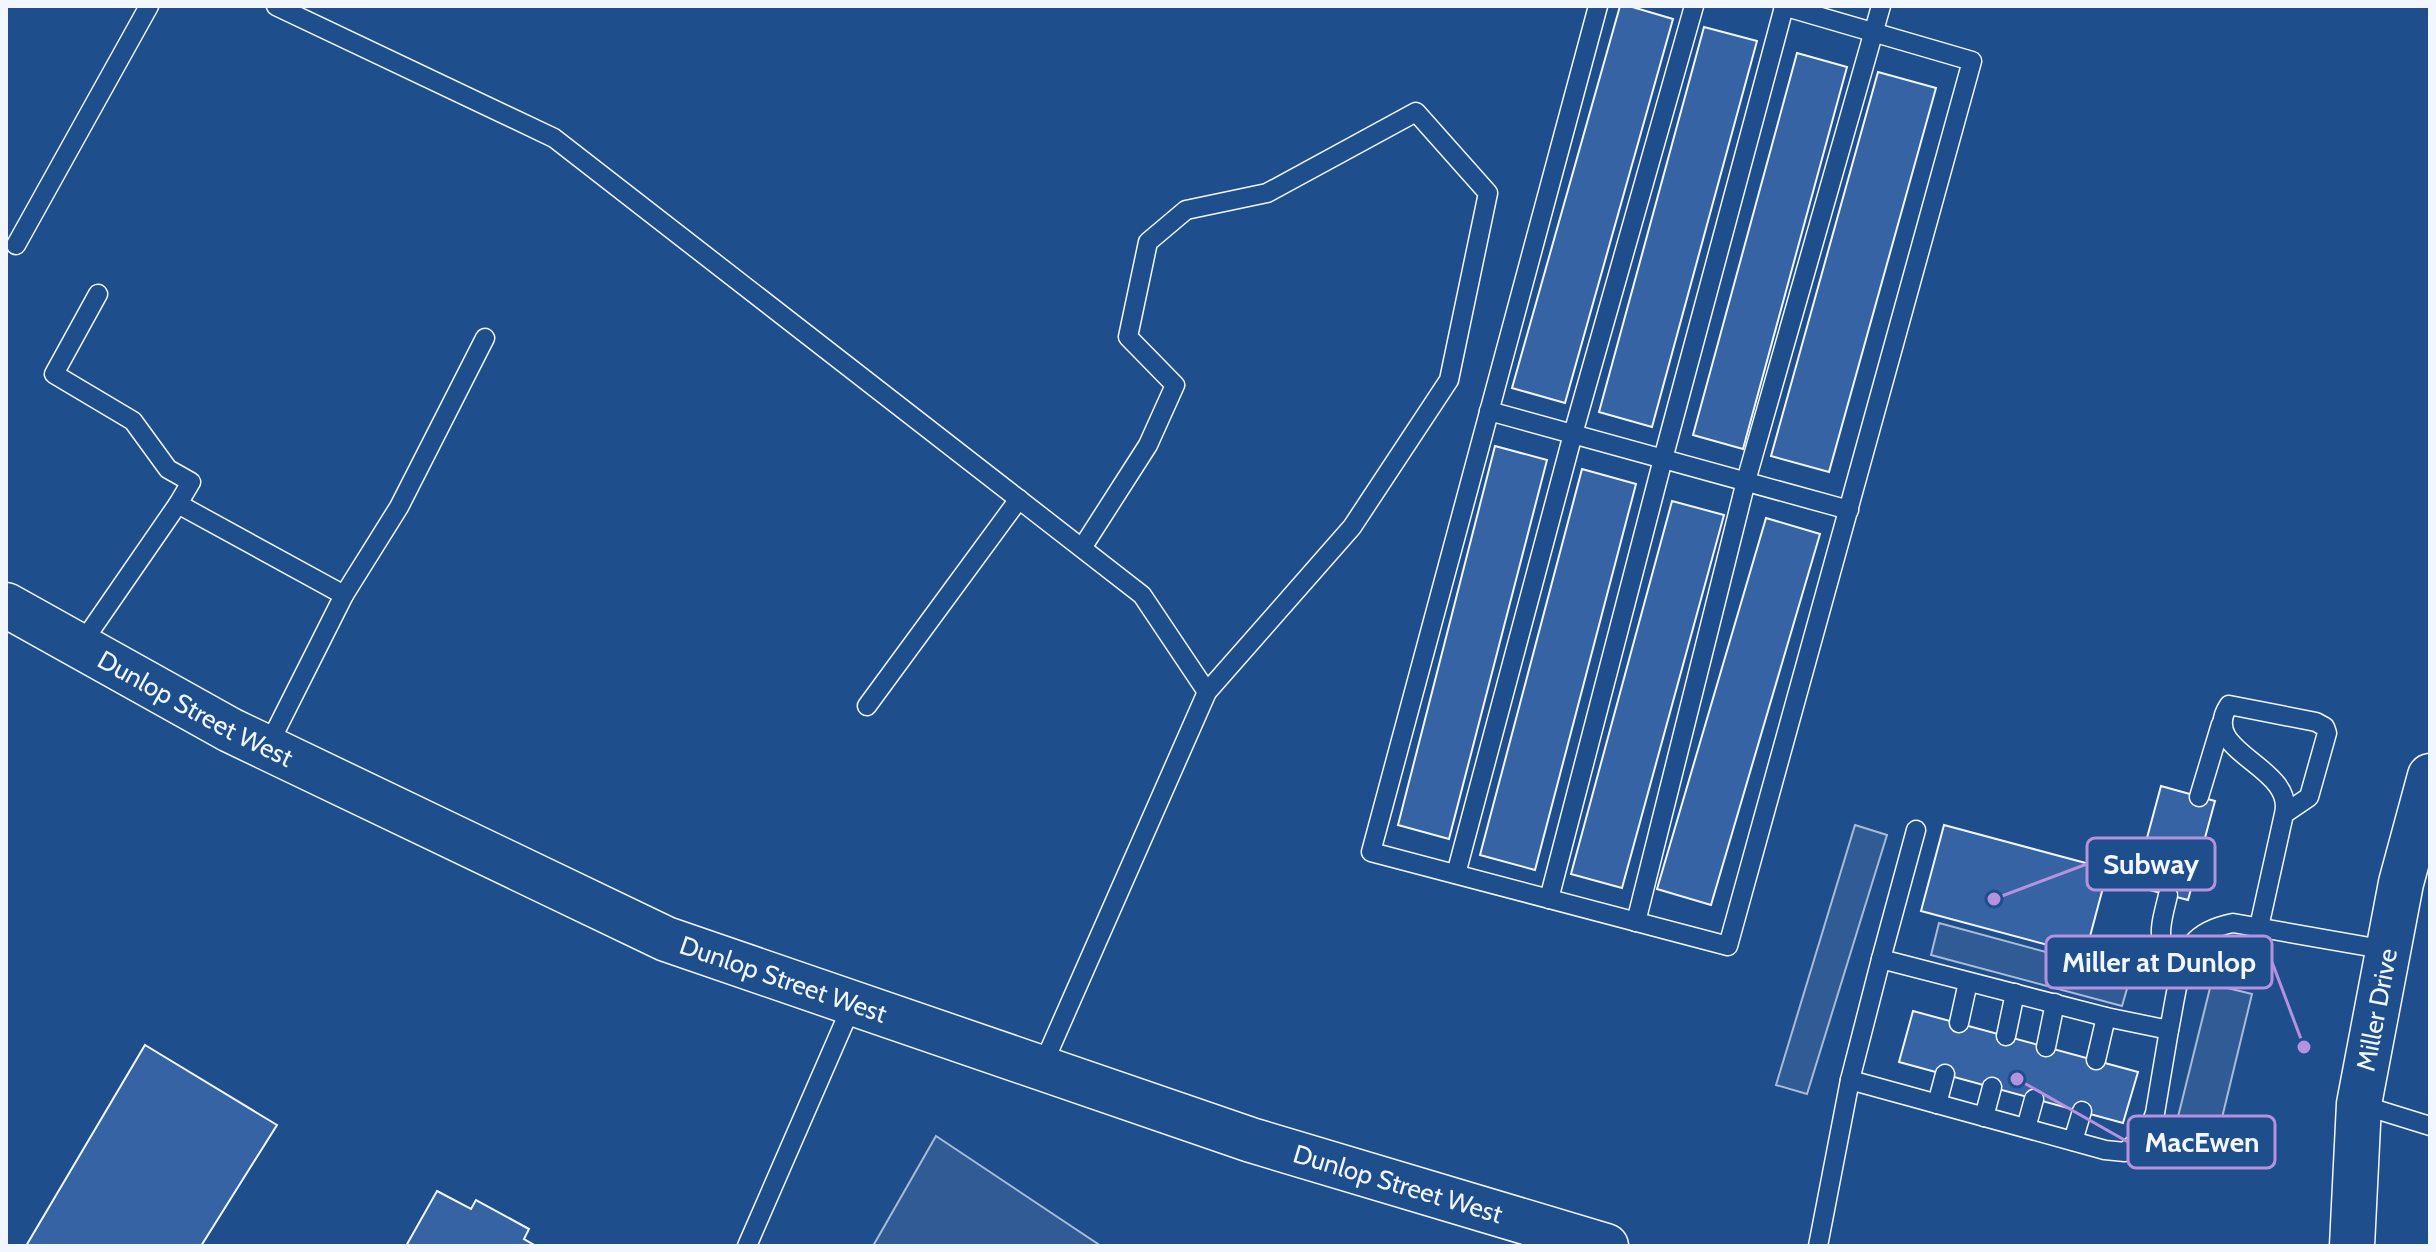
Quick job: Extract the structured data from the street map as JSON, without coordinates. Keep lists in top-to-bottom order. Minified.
{"streets":{"main road":["Dunlop Street West","Miller Drive"]},"places":["Subway","Miller at Dunlop","MacEwen"]}
